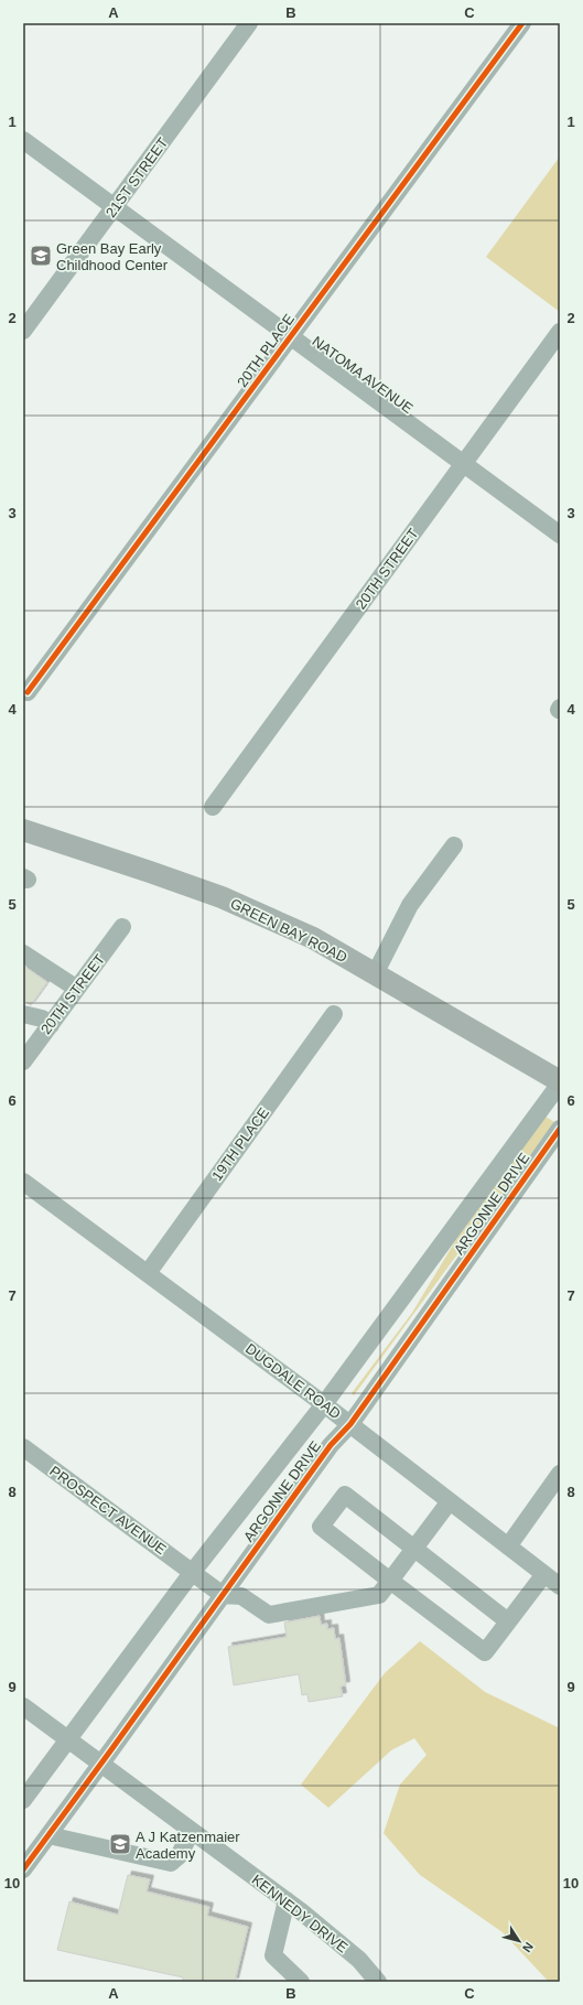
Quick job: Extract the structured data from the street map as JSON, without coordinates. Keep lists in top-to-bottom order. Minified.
{"streets":{"main road":["GREEN BAY ROAD"],"street":["21ST STREET","20TH PLACE","NATOMA AVENUE","20TH STREET","19TH PLACE","ARGONNE DRIVE","DUGDALE ROAD","PROSPECT AVENUE","KENNEDY DRIVE"]},"crossings":[["21ST STREET","NATOMA AVENUE"],["20TH PLACE","NATOMA AVENUE"],["NATOMA AVENUE","20TH STREET"],["GREEN BAY ROAD","ARGONNE DRIVE"],["19TH PLACE","DUGDALE ROAD"],["ARGONNE DRIVE","DUGDALE ROAD"],["ARGONNE DRIVE","PROSPECT AVENUE"],["ARGONNE DRIVE","KENNEDY DRIVE"]],"places":{"school or university":["Green Bay Early Childhood Center","A J Katzenmaier Academy"]},"north":"bottom right","grid":{"columns":["A","B","C"],"rows":["1","2","3","4","5","6","7","8","9","10"]}}
